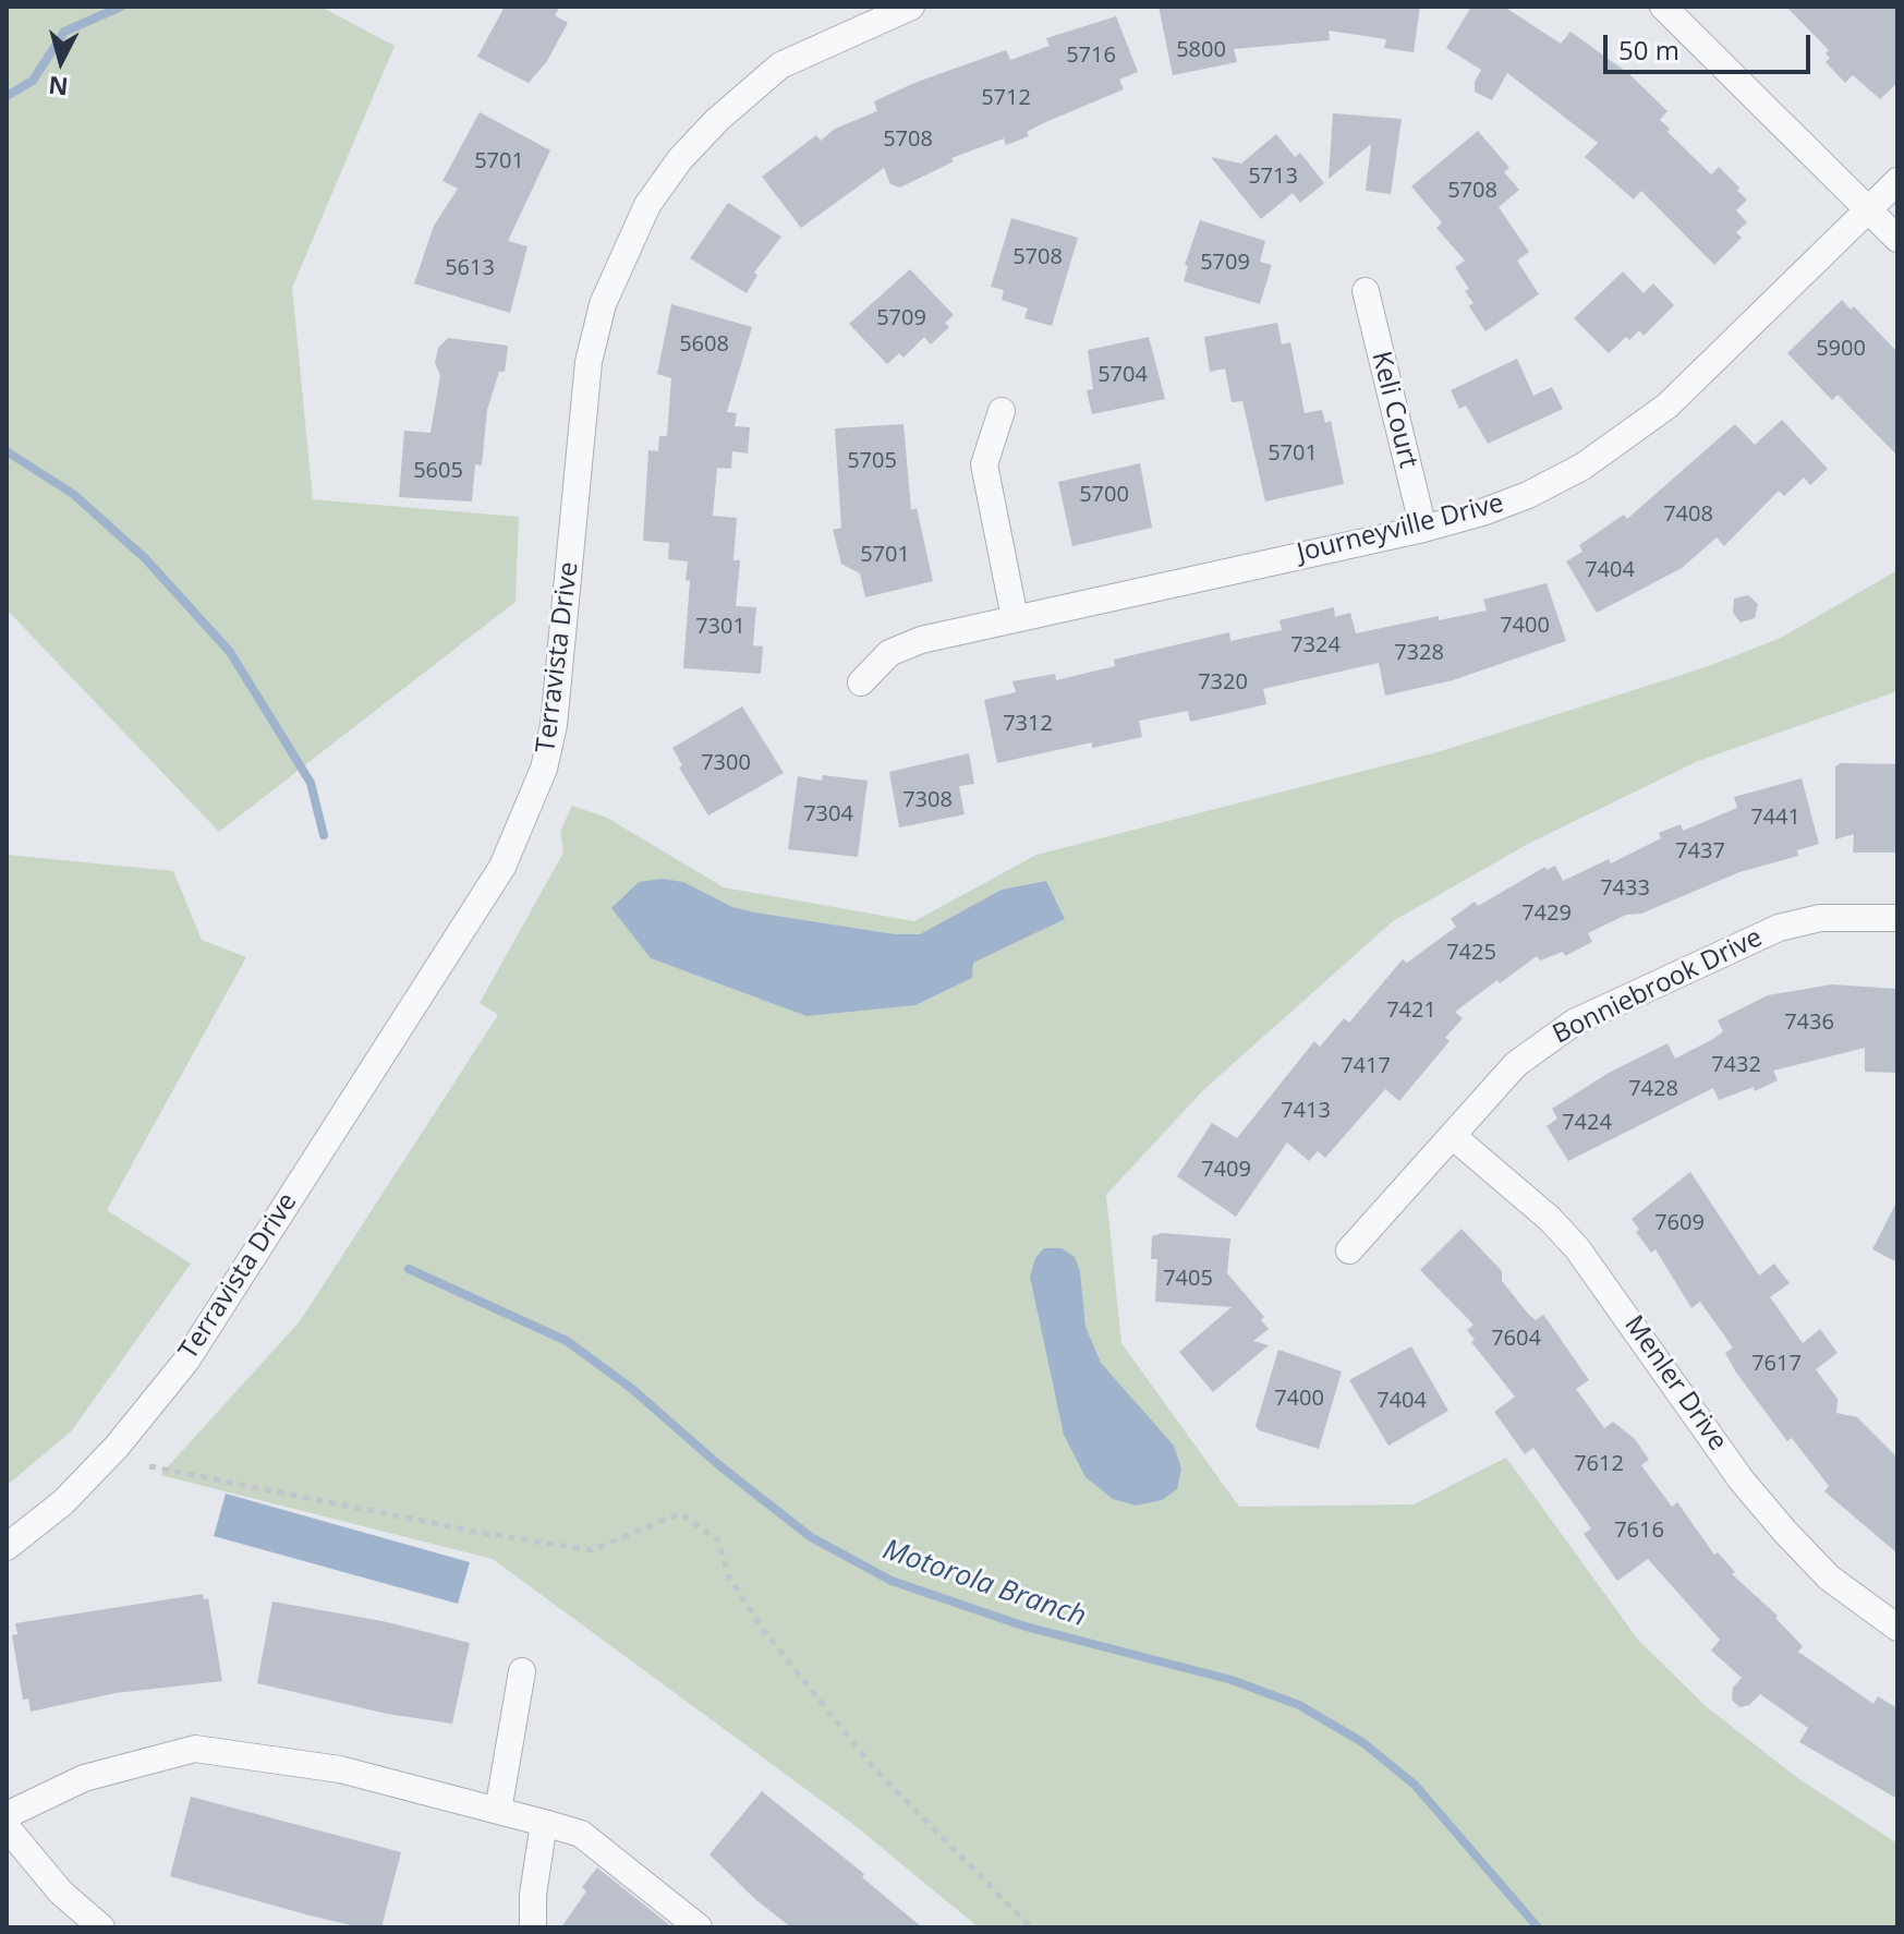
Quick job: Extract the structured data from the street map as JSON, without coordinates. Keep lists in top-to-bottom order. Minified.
{"streets":{"street":["Keli Court","Journeyville Drive","Terravista Drive","Bonniebrook Drive","Menler Drive"]},"crossings":[["Keli Court","Journeyville Drive"],["Bonniebrook Drive","Menler Drive"]],"water":["Motorola Branch"],"house_numbers":["5800","5716","5712","5708","5701","5713","5708","5708","5709","5613","5709","5608","5900","5704","5701","5705","5605","5700","7408","5701","7404","7400","7301","7324","7328","7320","7312","7300","7308","7304","7441","7437","7433","7429","7425","7421","7436","7432","7417","7428","7413","7424","7409","7609","7405","7604","7617","7400","7404","7612","7616"],"scale_bar":"50 m","north":"bottom"}
